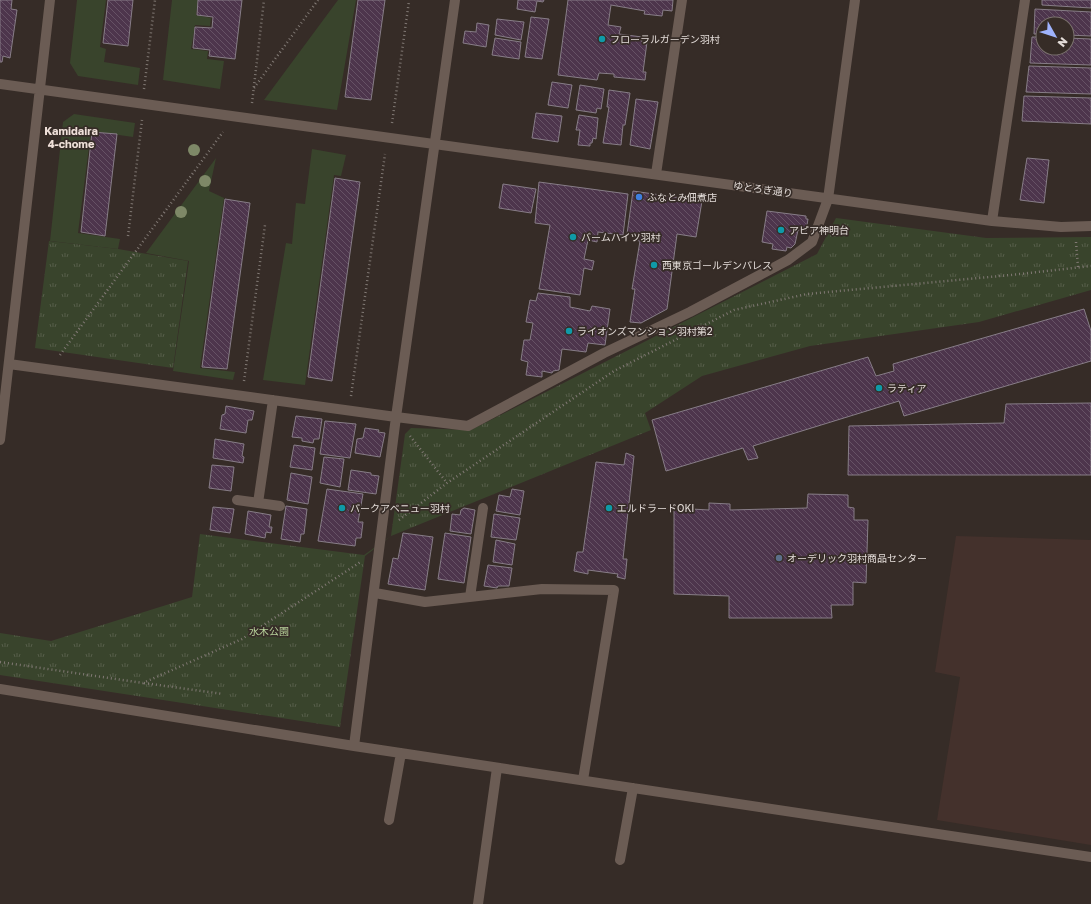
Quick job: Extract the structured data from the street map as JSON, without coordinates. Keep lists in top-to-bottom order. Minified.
{"streets":{"street":["ゆとろぎ通り"]},"districts":["Kamidaira 4-chome"],"parks":["水木公園"],"places":["フローラルガーデン羽村","ふなとみ佃煮店","アピア神明台","バームハイツ羽村","西東京ゴールデンパレス","ライオンズマンション羽村第2","ラティア","パークアベニュー羽村","エルドラードOKI","オーデリック羽村商品センター"],"north":"bottom right"}
